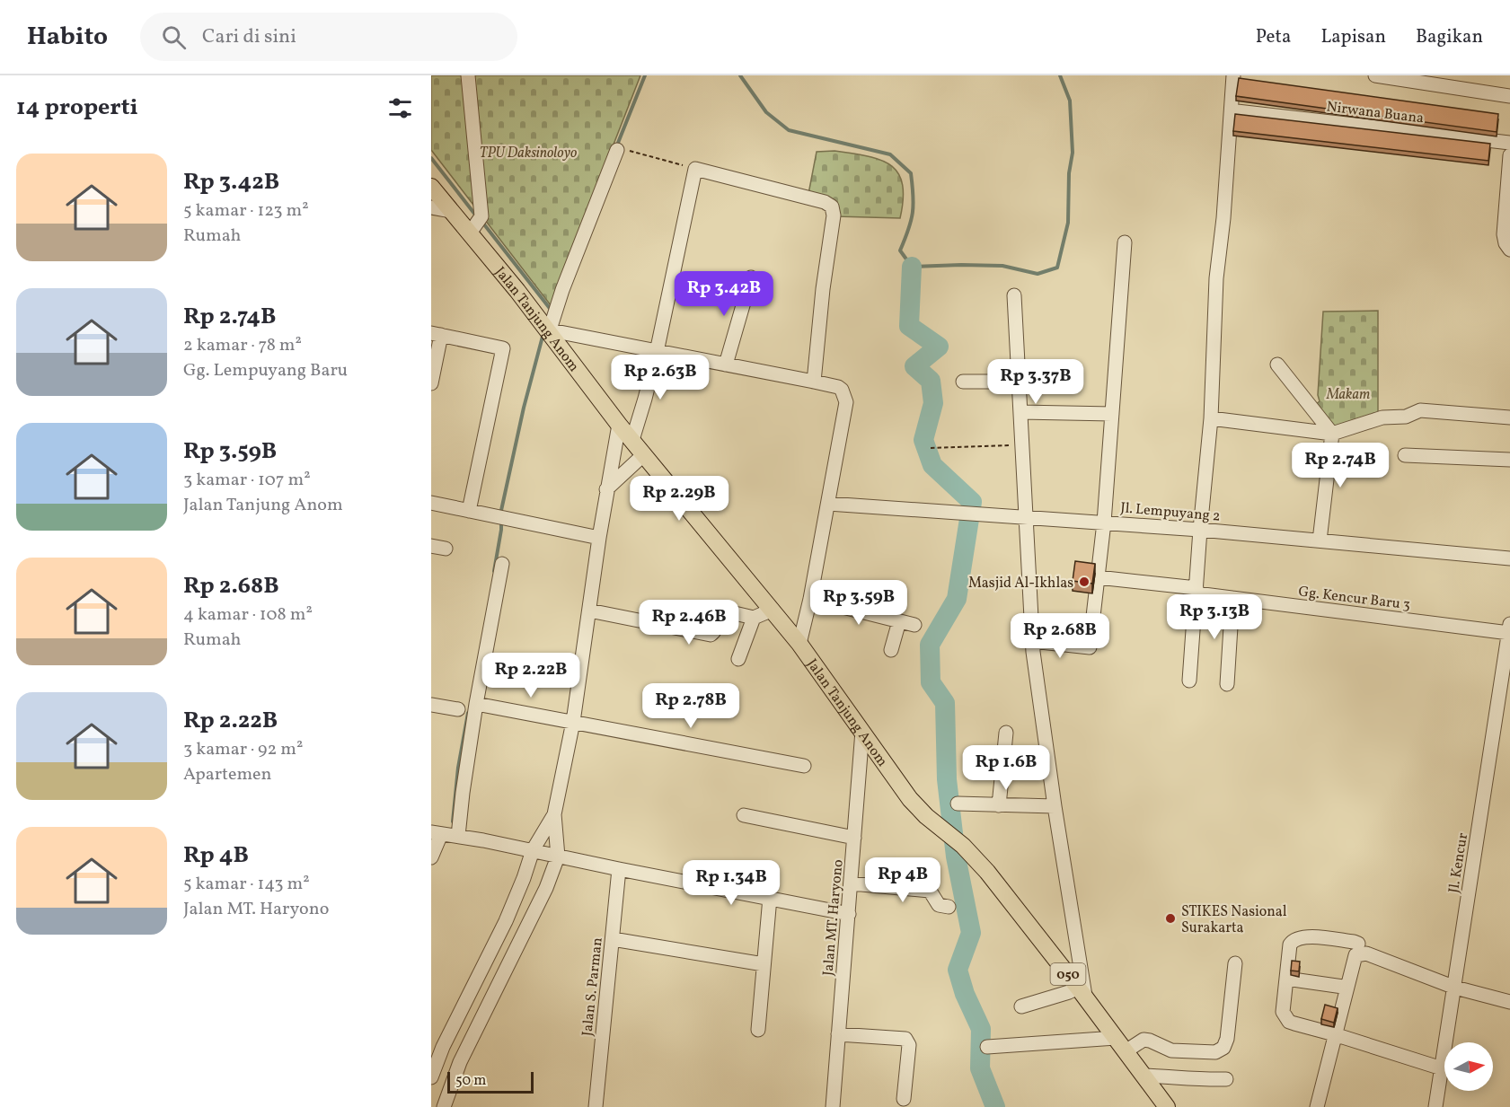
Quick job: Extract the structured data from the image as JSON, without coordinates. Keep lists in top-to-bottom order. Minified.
{"streets":{"main road":["Jalan Tanjung Anom","050"],"street":["Nirwana Buana","Jl. Lempuyang 2","Gg. Kencur Baru 3","Jl. Kencur","Jalan MT. Haryono","Jalan S. Parman"]},"crossings":[["Jalan Tanjung Anom","Jalan MT. Haryono"],["Gg. Kencur Baru 3","Jl. Kencur"]],"parks":["TPU Daksinoloyo","Makam"],"places":["Masjid Al-Ikhlas","STIKES Nasional Surakarta"],"scale_bar":"50 m","north":"right","page":{"header":"Habito","search":"Cari di sini","nav":["Peta","Lapisan","Bagikan"],"heading":"14 properti","list":[{"name":"Rp 3.42B","note":"5 kamar · 123 m² · Rumah"},{"name":"Rp 2.74B","note":"2 kamar · 78 m² · Gg. Lempuyang Baru"},{"name":"Rp 3.59B","note":"3 kamar · 107 m² · Jalan Tanjung Anom"},{"name":"Rp 2.68B","note":"4 kamar · 108 m² · Rumah"},{"name":"Rp 2.22B","note":"3 kamar · 92 m² · Apartemen"},{"name":"Rp 4B","note":"5 kamar · 143 m² · Jalan MT. Haryono"}],"price":["Rp 3.42B","Rp 2.63B","Rp 3.37B","Rp 2.74B","Rp 2.29B","Rp 3.59B","Rp 3.13B","Rp 2.46B","Rp 2.68B","Rp 2.22B","Rp 2.78B","Rp 1.6B","Rp 4B","Rp 1.34B"],"scale":"50 m"}}
